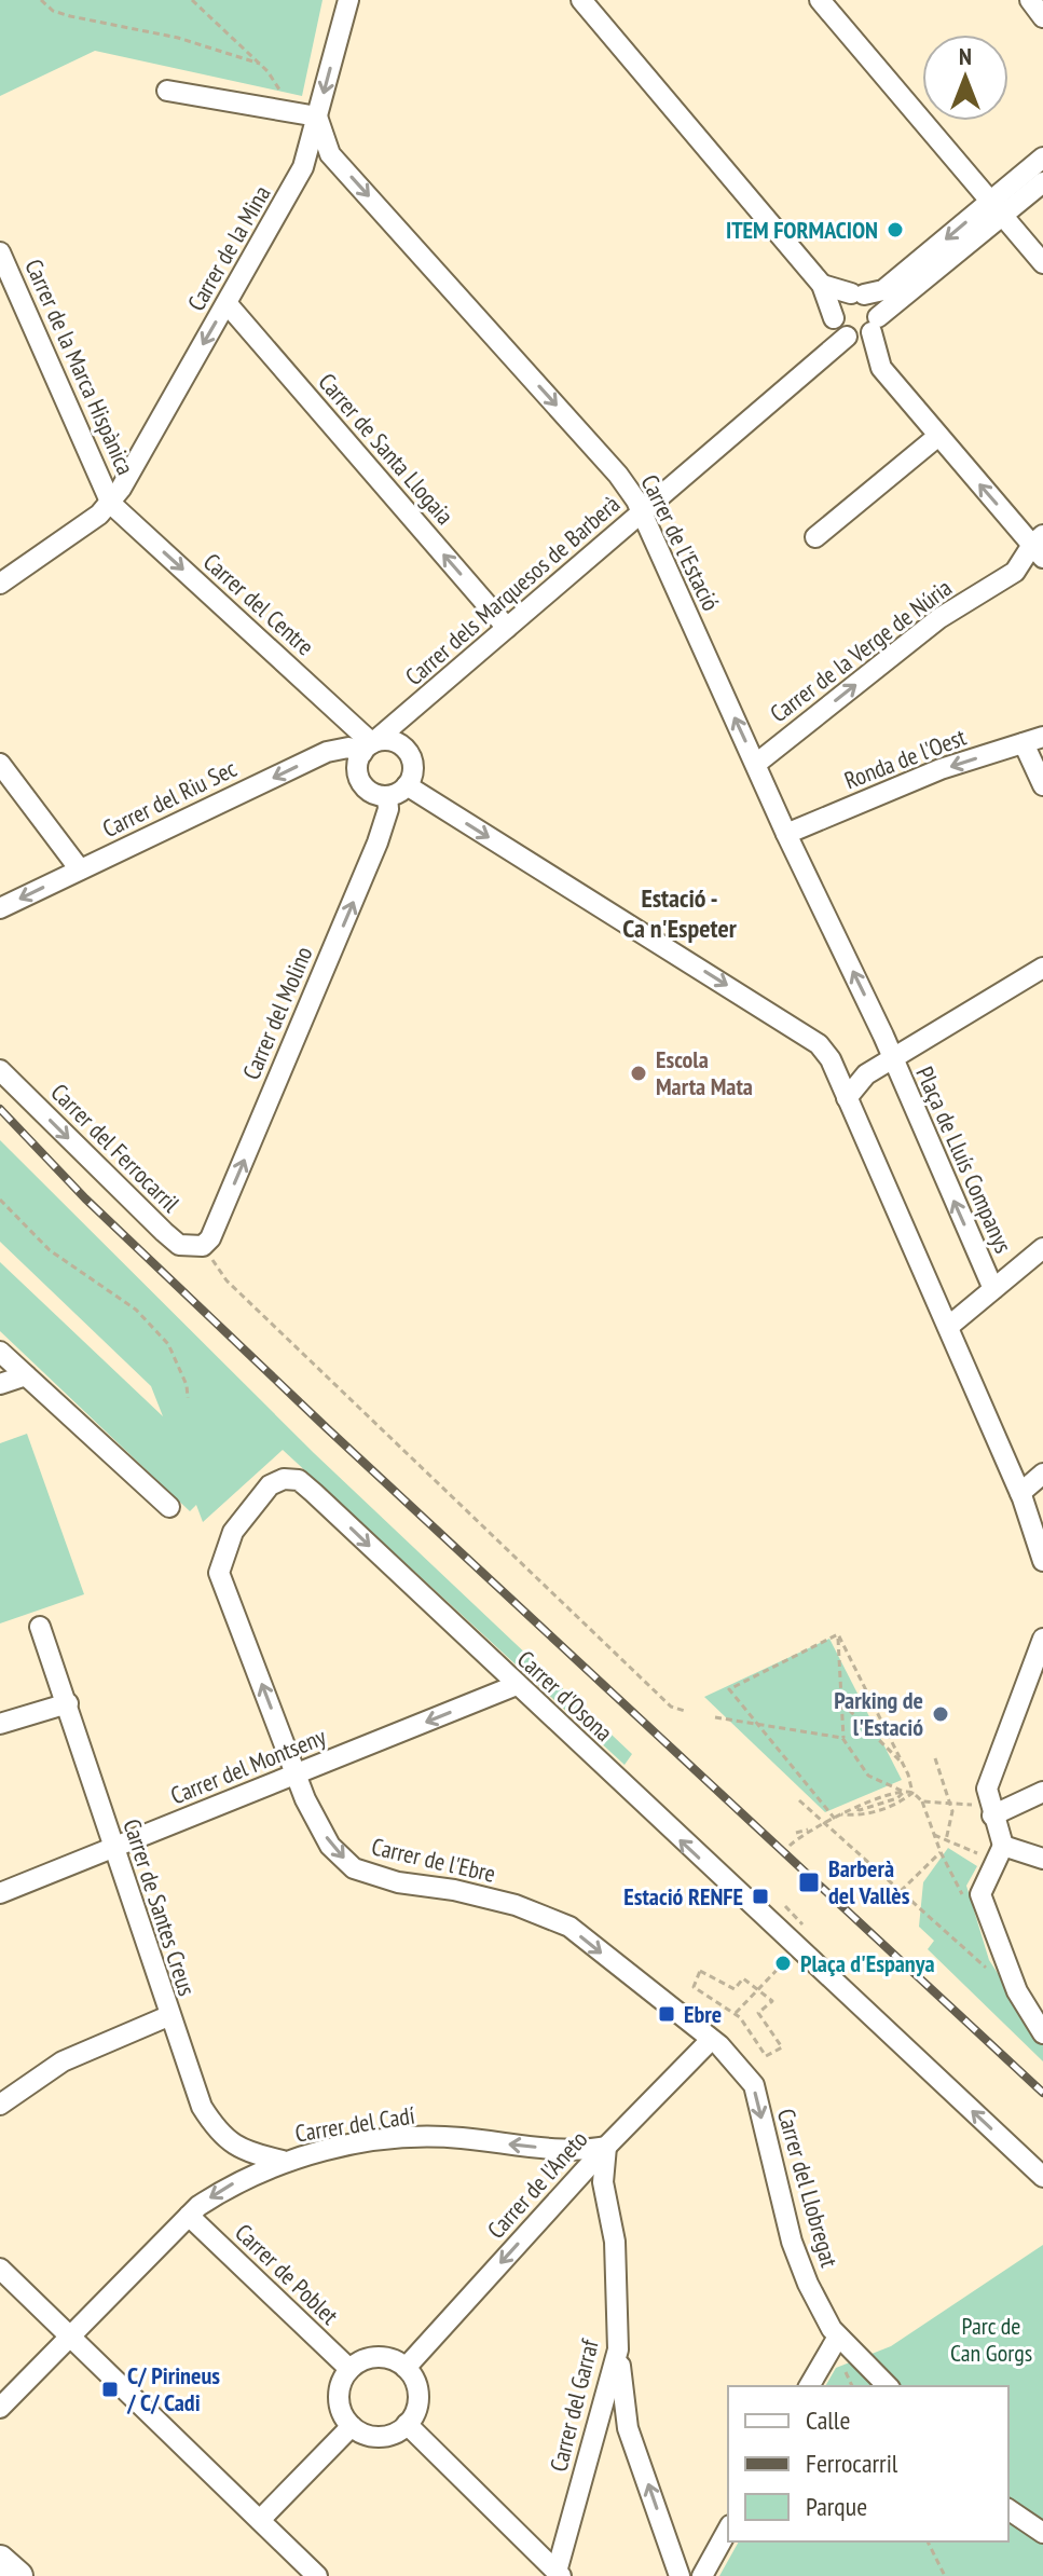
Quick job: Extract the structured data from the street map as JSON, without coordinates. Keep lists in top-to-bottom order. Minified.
{"streets":{"street":["Carrer de la Mina","Carrer de la Marca Hispànica","Carrer de Santa Llogaia","Carrer de l'Estació","Carrer dels Marquesos de Barberà","Carrer del Centre","Carrer de la Verge de Núria","Ronda de l'Oest","Carrer del Riu Sec","Carrer del Molino","Carrer del Ferrocarril","Plaça de Lluís Companys","Carrer d'Osona","Carrer del Montseny","Carrer de l'Ebre","Carrer de Santes Creus","Carrer del Cadí","Carrer de l'Aneto","Carrer del Llobregat","Carrer de Poblet","Carrer del Garraf"]},"crossings":[["Carrer de la Mina","Carrer de la Marca Hispànica"],["Carrer de la Mina","Carrer de Santa Llogaia"],["Carrer de la Mina","Carrer de l'Estació"],["Carrer de la Mina","Carrer del Centre"],["Carrer de la Marca Hispànica","Carrer del Centre"],["Carrer de Santa Llogaia","Carrer dels Marquesos de Barberà"],["Carrer de l'Estació","Carrer dels Marquesos de Barberà"],["Carrer de l'Estació","Carrer de la Verge de Núria"],["Carrer de l'Estació","Ronda de l'Oest"],["Carrer de l'Estació","Plaça de Lluís Companys"],["Carrer dels Marquesos de Barberà","Carrer del Centre"],["Carrer dels Marquesos de Barberà","Carrer del Riu Sec"],["Carrer dels Marquesos de Barberà","Carrer del Molino"],["Carrer del Centre","Carrer del Riu Sec"],["Carrer del Centre","Carrer del Molino"],["Carrer del Riu Sec","Carrer del Molino"],["Carrer del Molino","Carrer del Ferrocarril"],["Carrer d'Osona","Carrer del Montseny"],["Carrer d'Osona","Carrer de l'Ebre"],["Carrer del Montseny","Carrer de l'Ebre"],["Carrer del Montseny","Carrer de Santes Creus"],["Carrer de l'Ebre","Carrer de l'Aneto"],["Carrer de l'Ebre","Carrer del Llobregat"],["Carrer de Santes Creus","Carrer del Cadí"],["Carrer del Cadí","Carrer de l'Aneto"],["Carrer del Cadí","Carrer de Poblet"],["Carrer del Cadí","Carrer del Garraf"],["Carrer de l'Aneto","Carrer del Llobregat"],["Carrer de l'Aneto","Carrer de Poblet"],["Carrer de l'Aneto","Carrer del Garraf"]],"one_way":["Carrer de la Mina","Carrer de Santa Llogaia","Carrer del Centre","Ronda de l'Oest","Carrer del Riu Sec","Carrer del Molino","Carrer del Ferrocarril","Carrer del Montseny","Carrer del Cadí","Carrer de l'Aneto","Carrer del Llobregat"],"districts":["Estació - Ca n'Espeter"],"parks":["Parc de Can Gorgs"],"places":{"other":["ITEM FORMACION","Escola Marta Mata","Parking de l'Estació","Plaça d'Espanya"],"transit":["Barberà del Vallès","Estació RENFE","Ebre","C/ Pirineus / C/ Cadi"]},"legend":["Calle","Ferrocarril","Parque"],"north":"top"}
